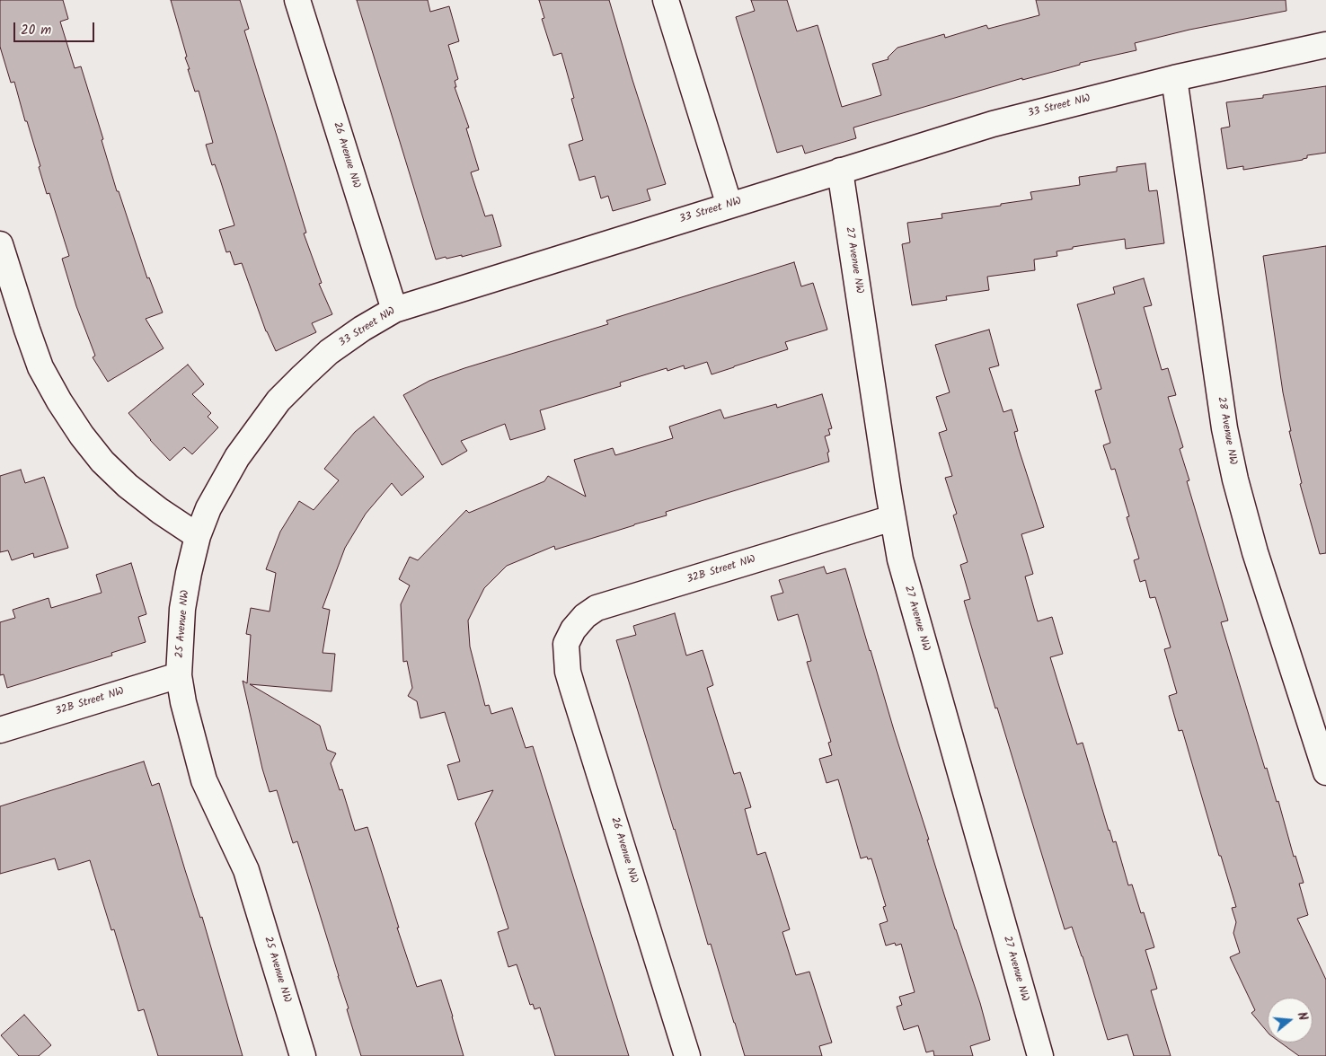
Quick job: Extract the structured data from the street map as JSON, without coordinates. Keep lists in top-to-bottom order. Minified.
{"streets":{"street":["33 Street NW","26 Avenue NW","27 Avenue NW","28 Avenue NW","32B Street NW","25 Avenue NW"]},"crossings":[["33 Street NW","26 Avenue NW"],["33 Street NW","27 Avenue NW"],["33 Street NW","28 Avenue NW"],["33 Street NW","25 Avenue NW"],["26 Avenue NW","32B Street NW"],["27 Avenue NW","32B Street NW"],["32B Street NW","25 Avenue NW"]],"scale_bar":"20 m","north":"right"}
